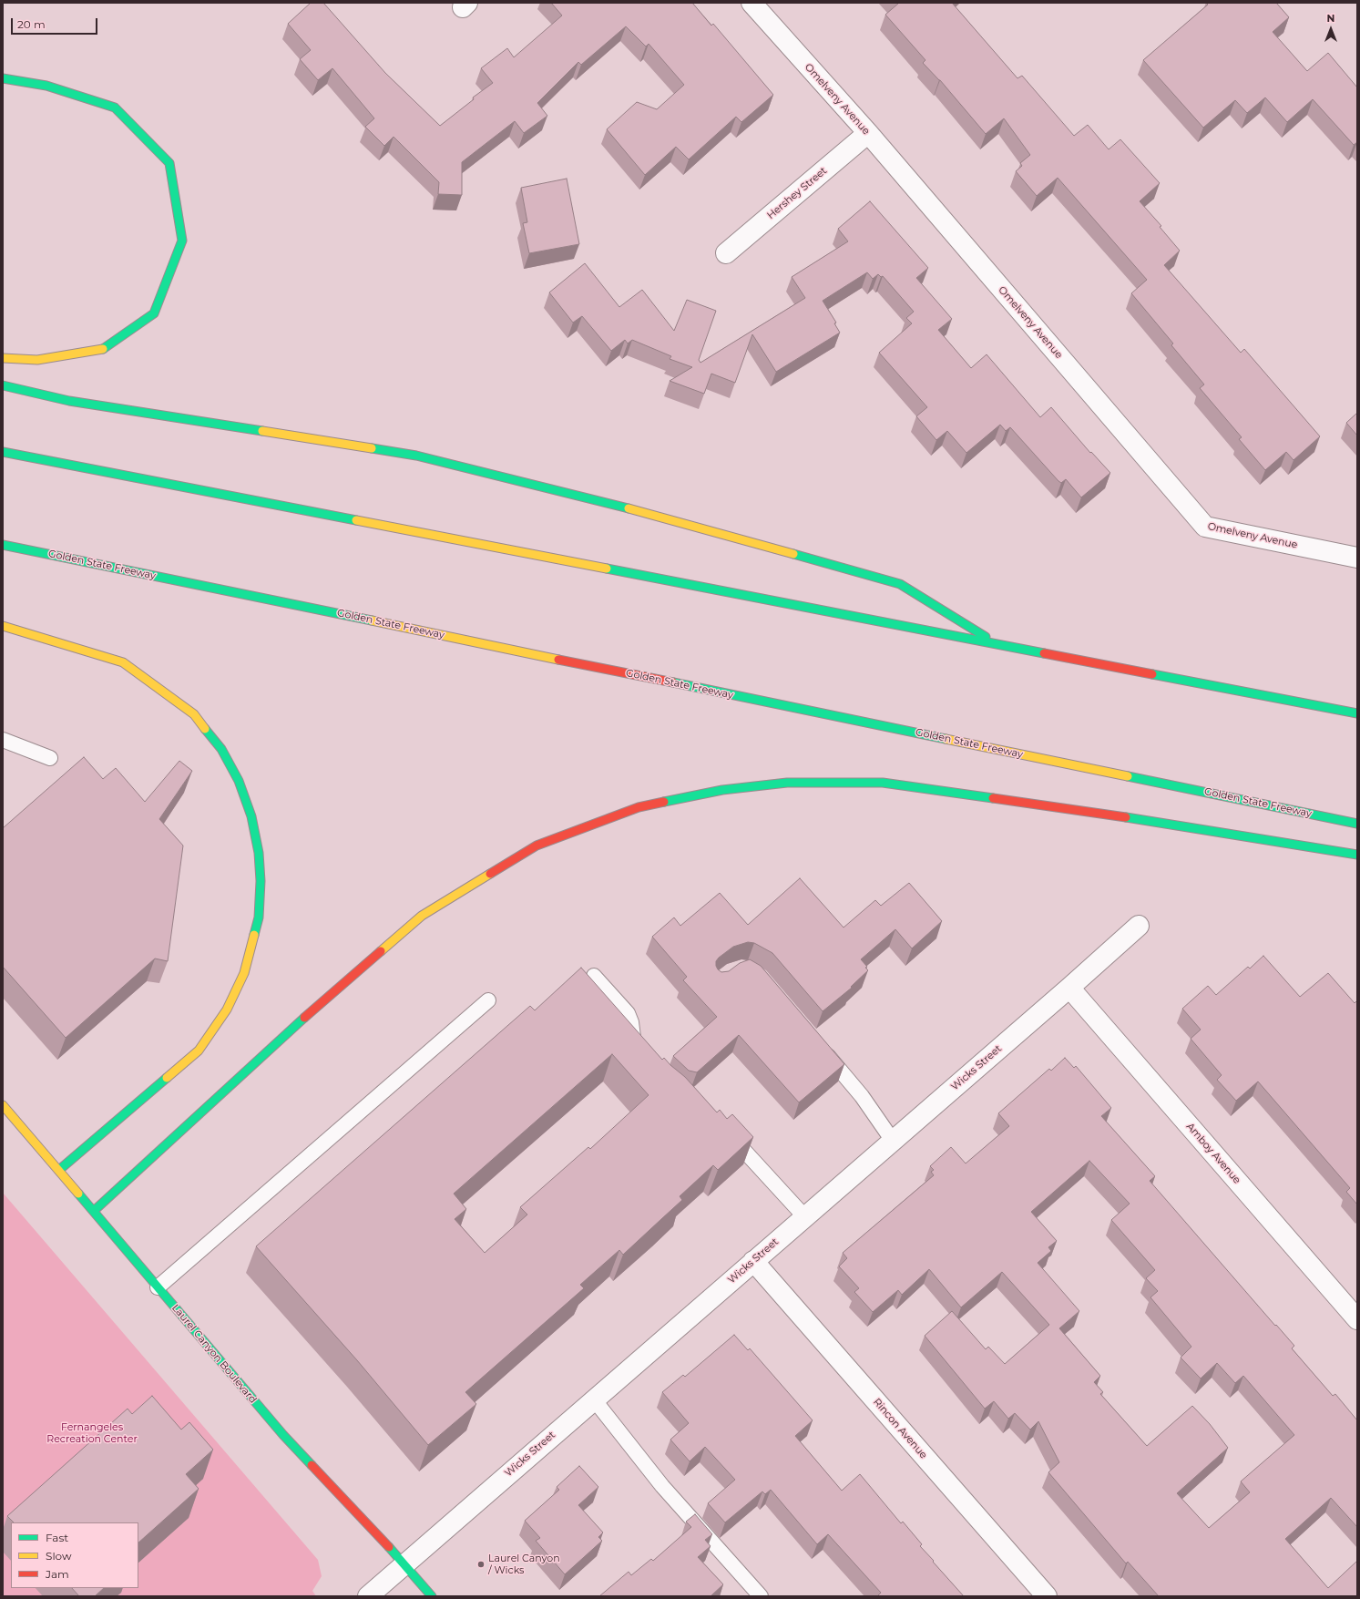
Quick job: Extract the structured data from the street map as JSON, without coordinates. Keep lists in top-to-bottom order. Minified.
{"streets":{"main road":["Golden State Freeway","Laurel Canyon Boulevard"],"street":["Omelveny Avenue","Hershey Street","Wicks Street","Amboy Avenue","Rincon Avenue"]},"crossings":[["Omelveny Avenue","Hershey Street"],["Wicks Street","Amboy Avenue"],["Wicks Street","Laurel Canyon Boulevard"],["Wicks Street","Rincon Avenue"]],"parks":["Fernangeles Recreation Center"],"places":["Laurel Canyon / Wicks"],"legend":["Fast","Slow","Jam"],"scale_bar":"20 m","north":"top"}
